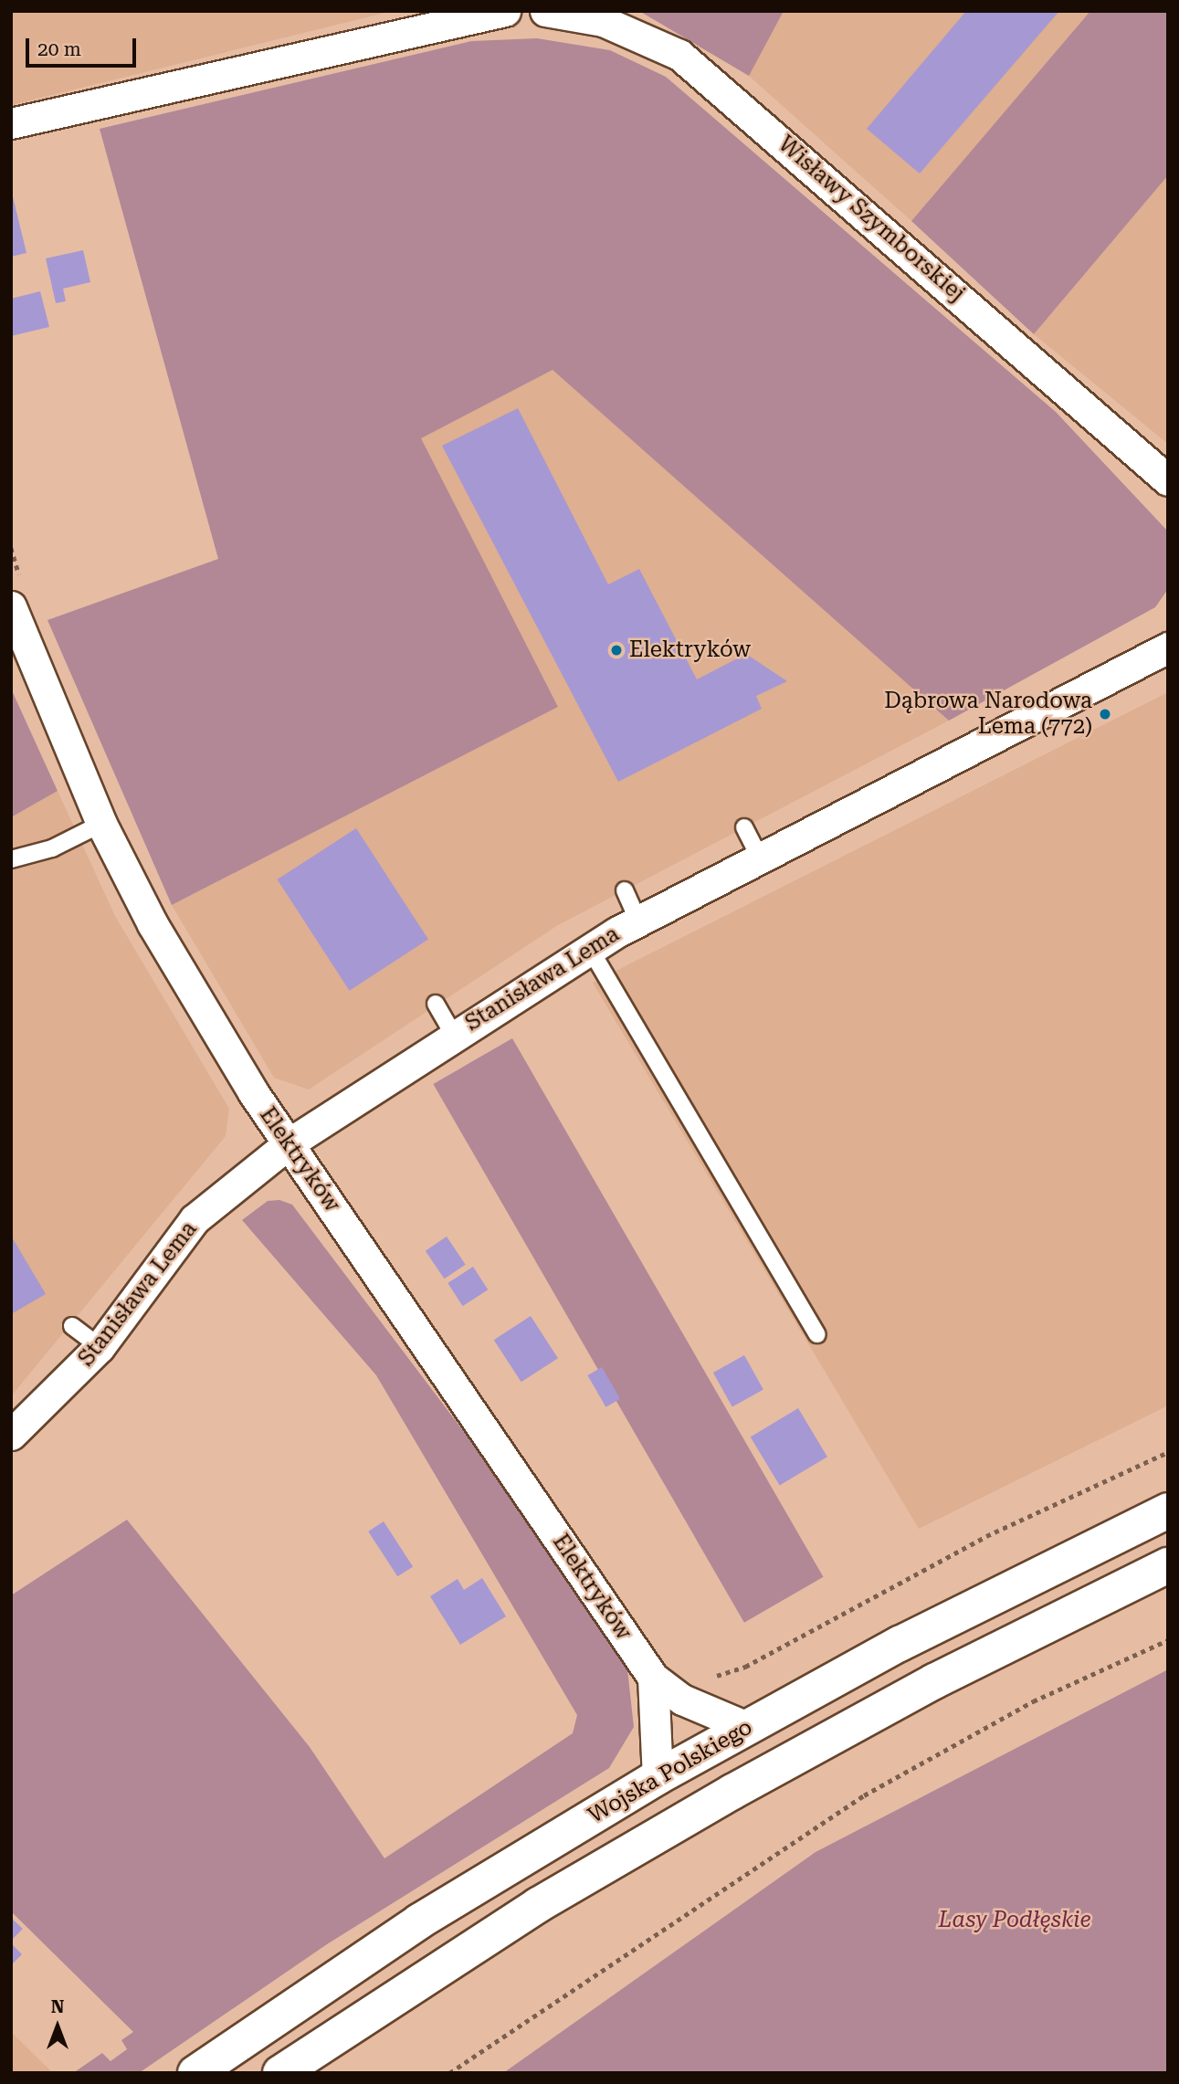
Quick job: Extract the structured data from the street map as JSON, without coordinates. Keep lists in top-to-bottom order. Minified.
{"streets":{"main road":["Wojska Polskiego"],"street":["Wisławy Szymborskiej","Stanisława Lema","Elektryków"]},"crossings":[["Stanisława Lema","Elektryków"],["Elektryków","Wojska Polskiego"]],"parks":["Lasy Podłęskie"],"places":["Elektryków","Dąbrowa Narodowa Lema (772)"],"scale_bar":"20 m","north":"top"}
